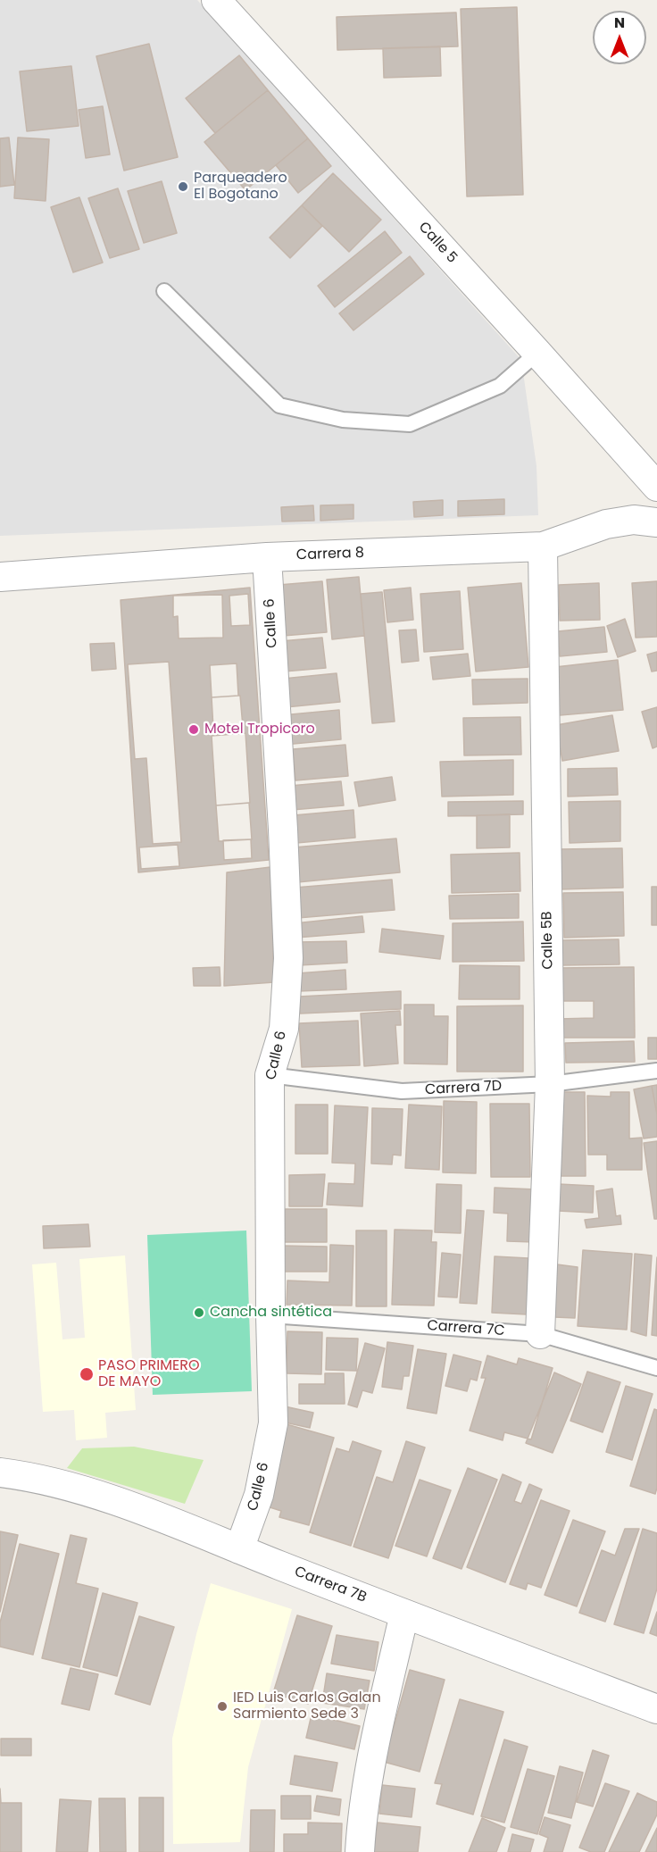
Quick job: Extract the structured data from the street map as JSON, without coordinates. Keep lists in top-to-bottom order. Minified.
{"streets":{"street":["Calle 5","Carrera 8","Calle 6","Calle 5B","Carrera 7B"],"lane":["Carrera 7D","Carrera 7C"]},"crossings":[["Carrera 8","Calle 6"],["Carrera 8","Calle 5B"],["Calle 6","Carrera 7D"],["Calle 6","Carrera 7C"],["Calle 6","Carrera 7B"],["Calle 5B","Carrera 7D"],["Calle 5B","Carrera 7C"]],"places":["Parqueadero El Bogotano","Motel Tropicoro","Cancha sintética","PASO PRIMERO DE MAYO","IED Luis Carlos Galan Sarmiento Sede 3"],"north":"top"}
